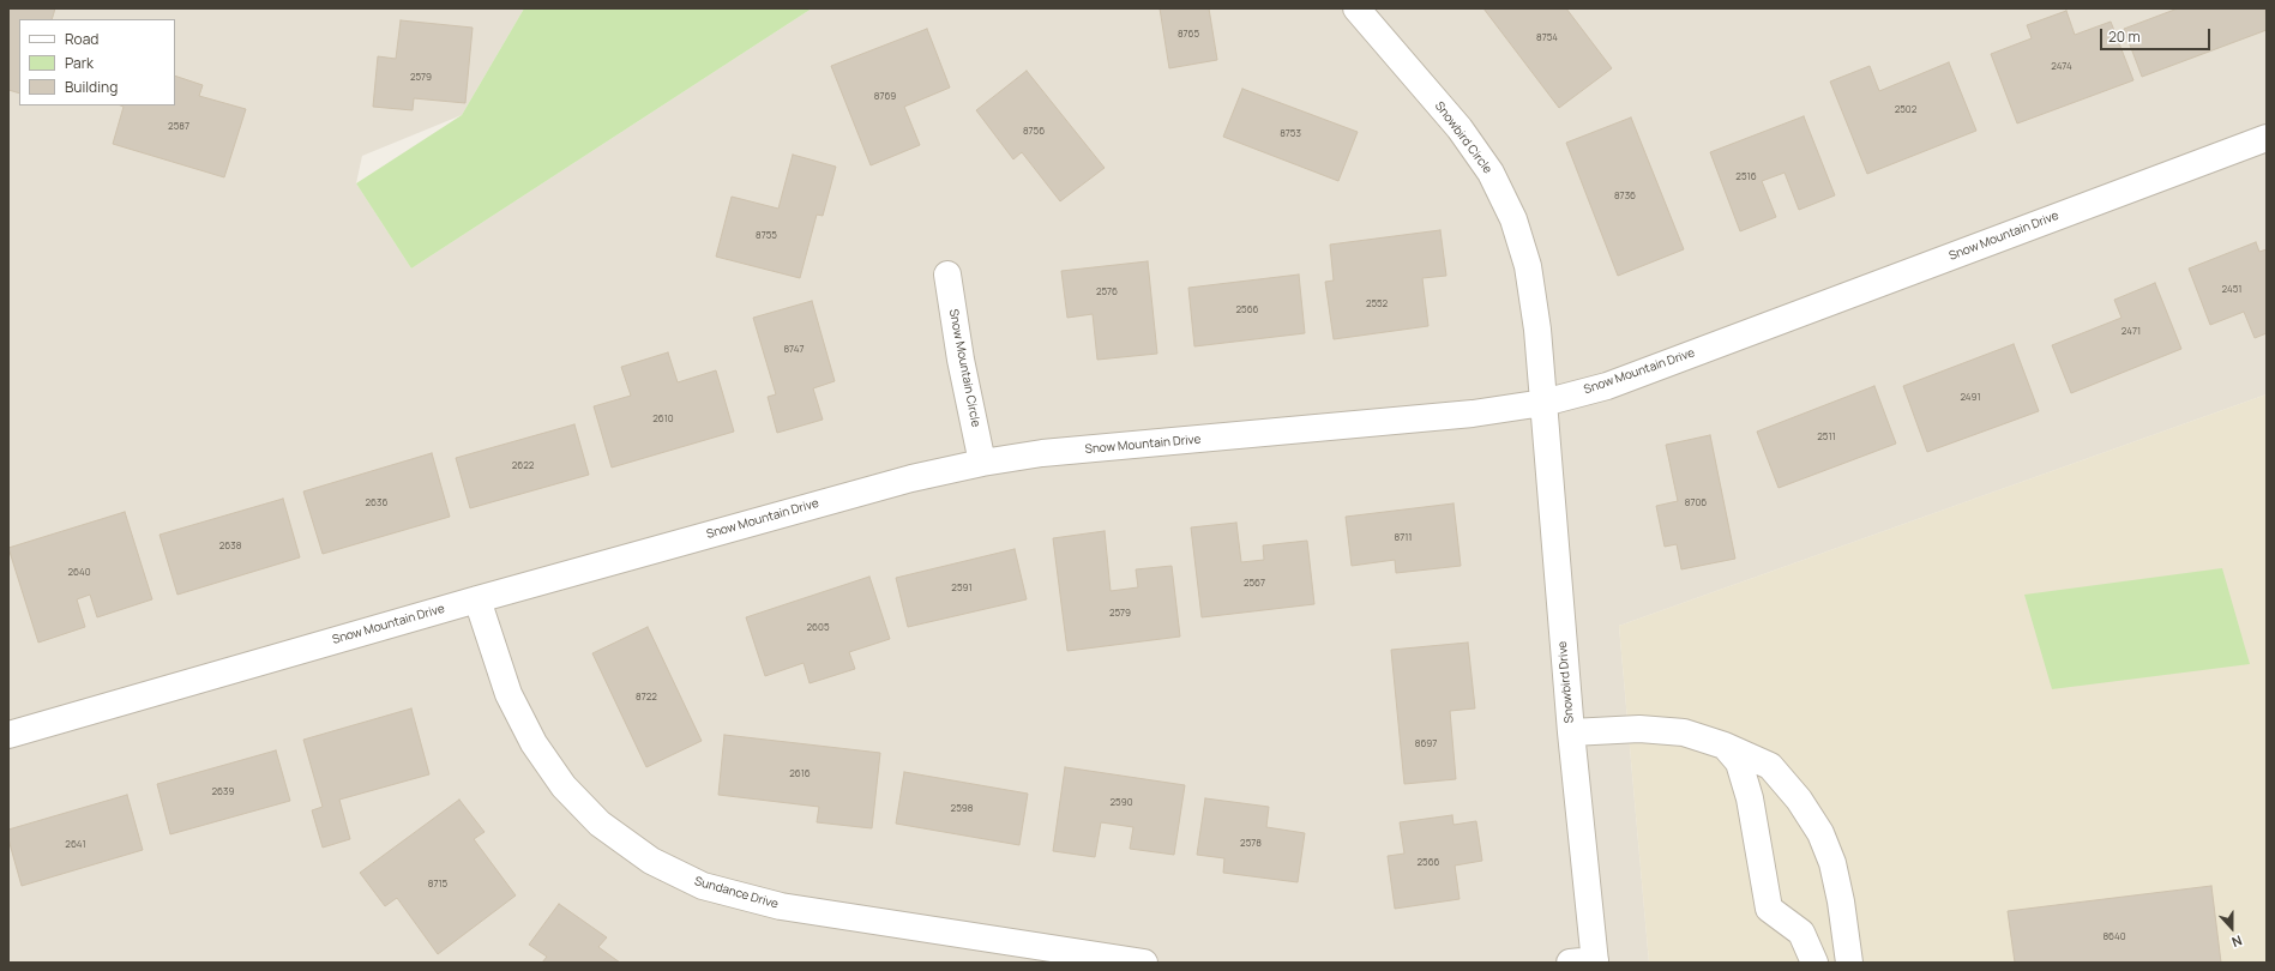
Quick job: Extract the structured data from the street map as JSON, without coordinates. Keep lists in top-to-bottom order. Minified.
{"streets":{"street":["Snowbird Circle","Snow Mountain Drive","Snow Mountain Circle","Snowbird Drive","Sundance Drive"]},"crossings":[["Snowbird Circle","Snow Mountain Drive"],["Snowbird Circle","Snowbird Drive"],["Snow Mountain Drive","Snow Mountain Circle"],["Snow Mountain Drive","Snowbird Drive"],["Snow Mountain Drive","Sundance Drive"]],"house_numbers":["8765","8754","2474","2579","8769","2502","2587","8756","8753","2516","8736","8755","2451","2576","2552","2566","2471","8747","2491","2610","2511","2622","2636","8706","8711","2638","2640","2567","2591","2579","2605","8722","8697","2616","2639","2590","2598","2578","2641","2566","8715","8640"],"legend":["Road","Park","Building"],"scale_bar":"20 m","north":"bottom"}
